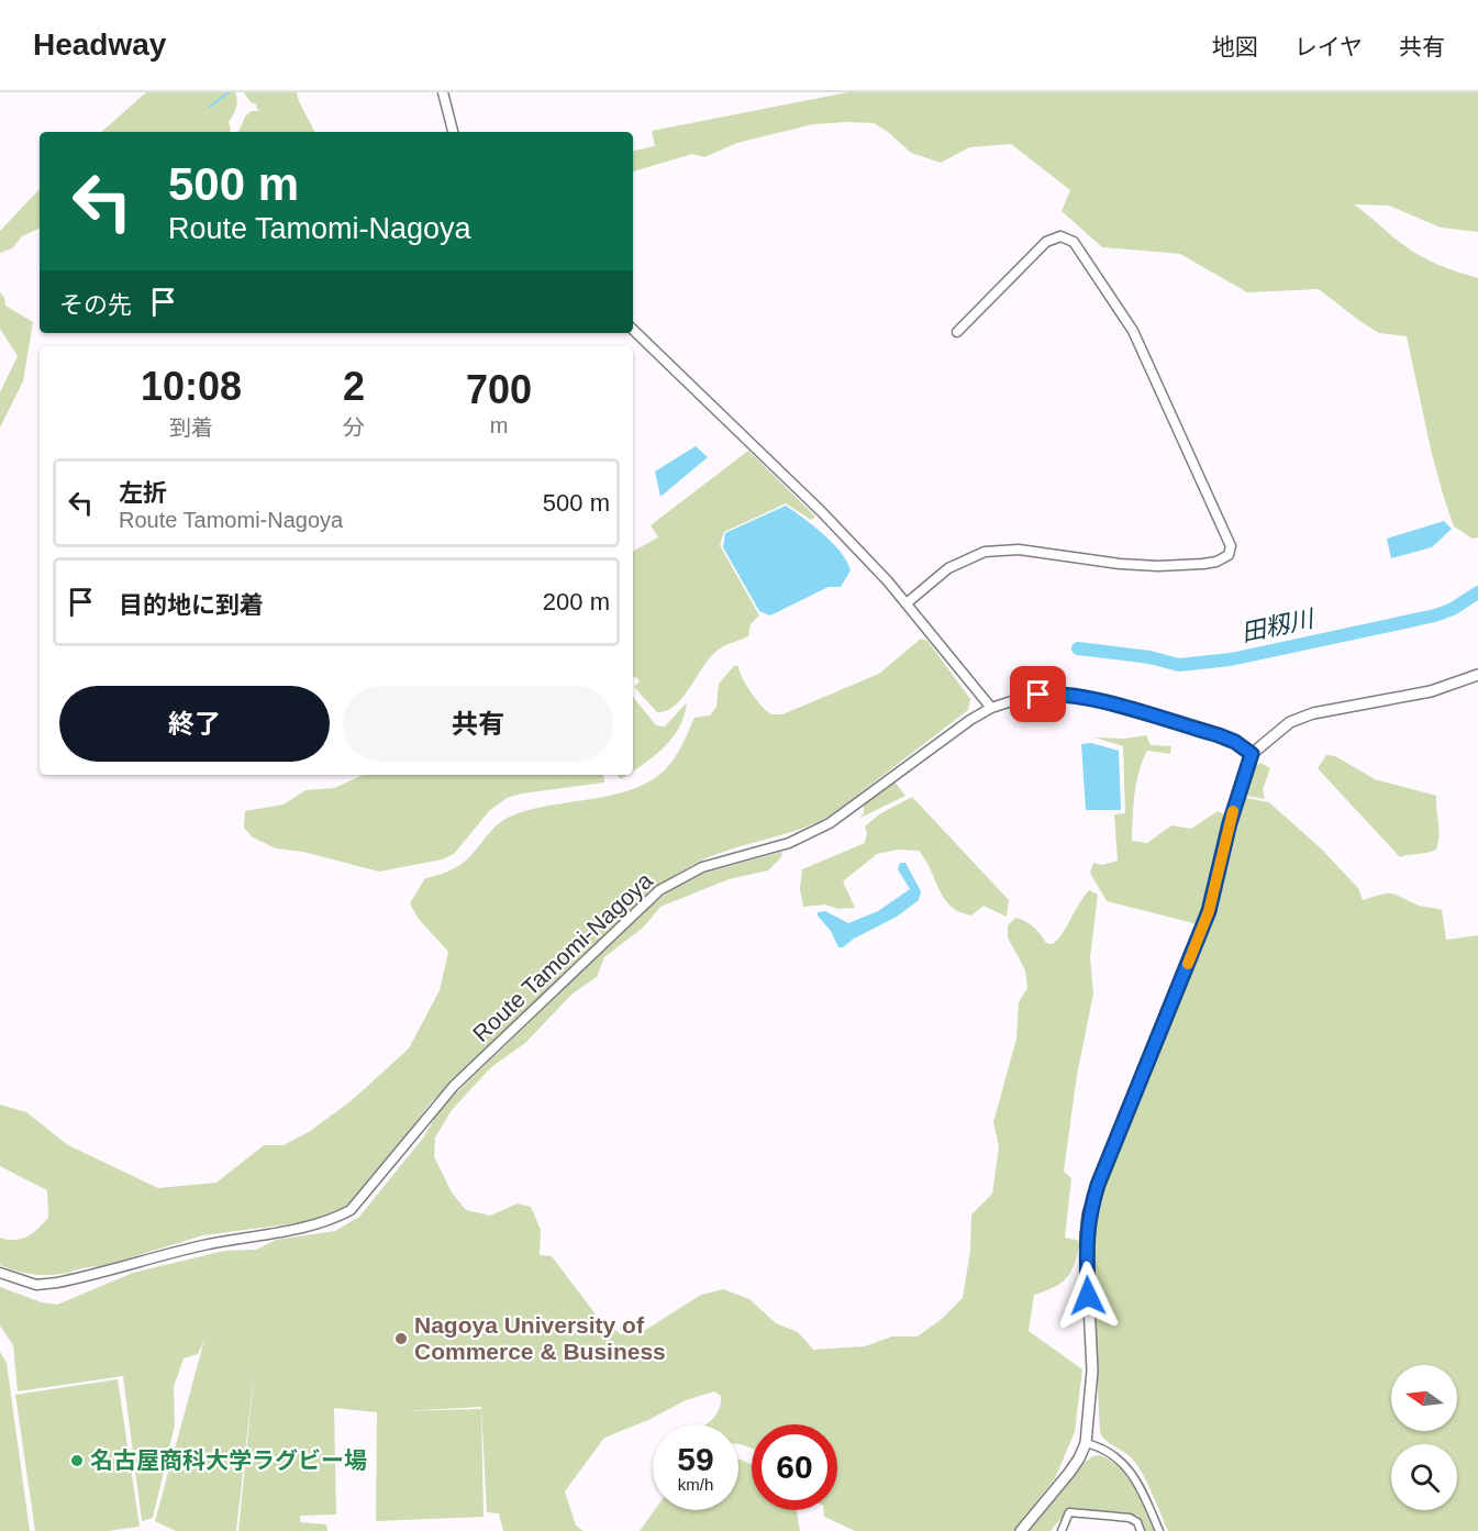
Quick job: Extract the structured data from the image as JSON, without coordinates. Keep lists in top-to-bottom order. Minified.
{"streets":{"main road":["Route Tamomi-Nagoya"]},"water":["田籾川"],"places":["Nagoya University of Commerce & Business","名古屋商科大学ラグビー場"],"north":"left","page":{"header":"Headway","nav":["地図","レイヤ","共有"],"turn":["500 m","Route Tamomi-Nagoya"],"then":"その先","eta":["10:08","到着","2","分","700","m"],"list":[{"name":"左折","note":"Route Tamomi-Nagoya","value":"500 m"},{"name":"目的地に到着","value":"200 m"}],"buttons":["終了","共有"],"speed":"59 km/h","limit":"60"}}
